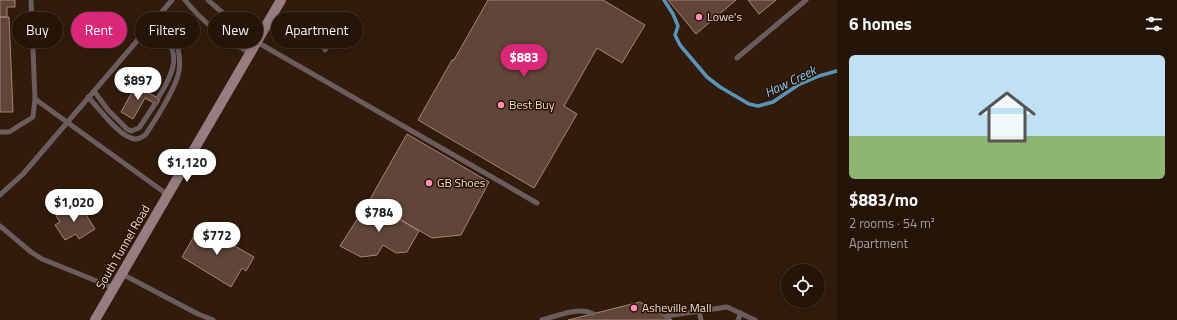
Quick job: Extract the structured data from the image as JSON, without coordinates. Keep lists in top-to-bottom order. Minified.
{"streets":{"main road":["South Tunnel Road"]},"water":["Haw Creek"],"places":["Lowe's","Best Buy","GB Shoes","Asheville Mall"],"page":{"heading":"6 homes","chip":["Buy","Rent","Filters","New","Apartment"],"price":["$883","$897","$1,120","$1,020","$784","$772"],"list":[{"name":"$883/mo","note":"2 rooms · 54 m² · Apartment"}]}}
